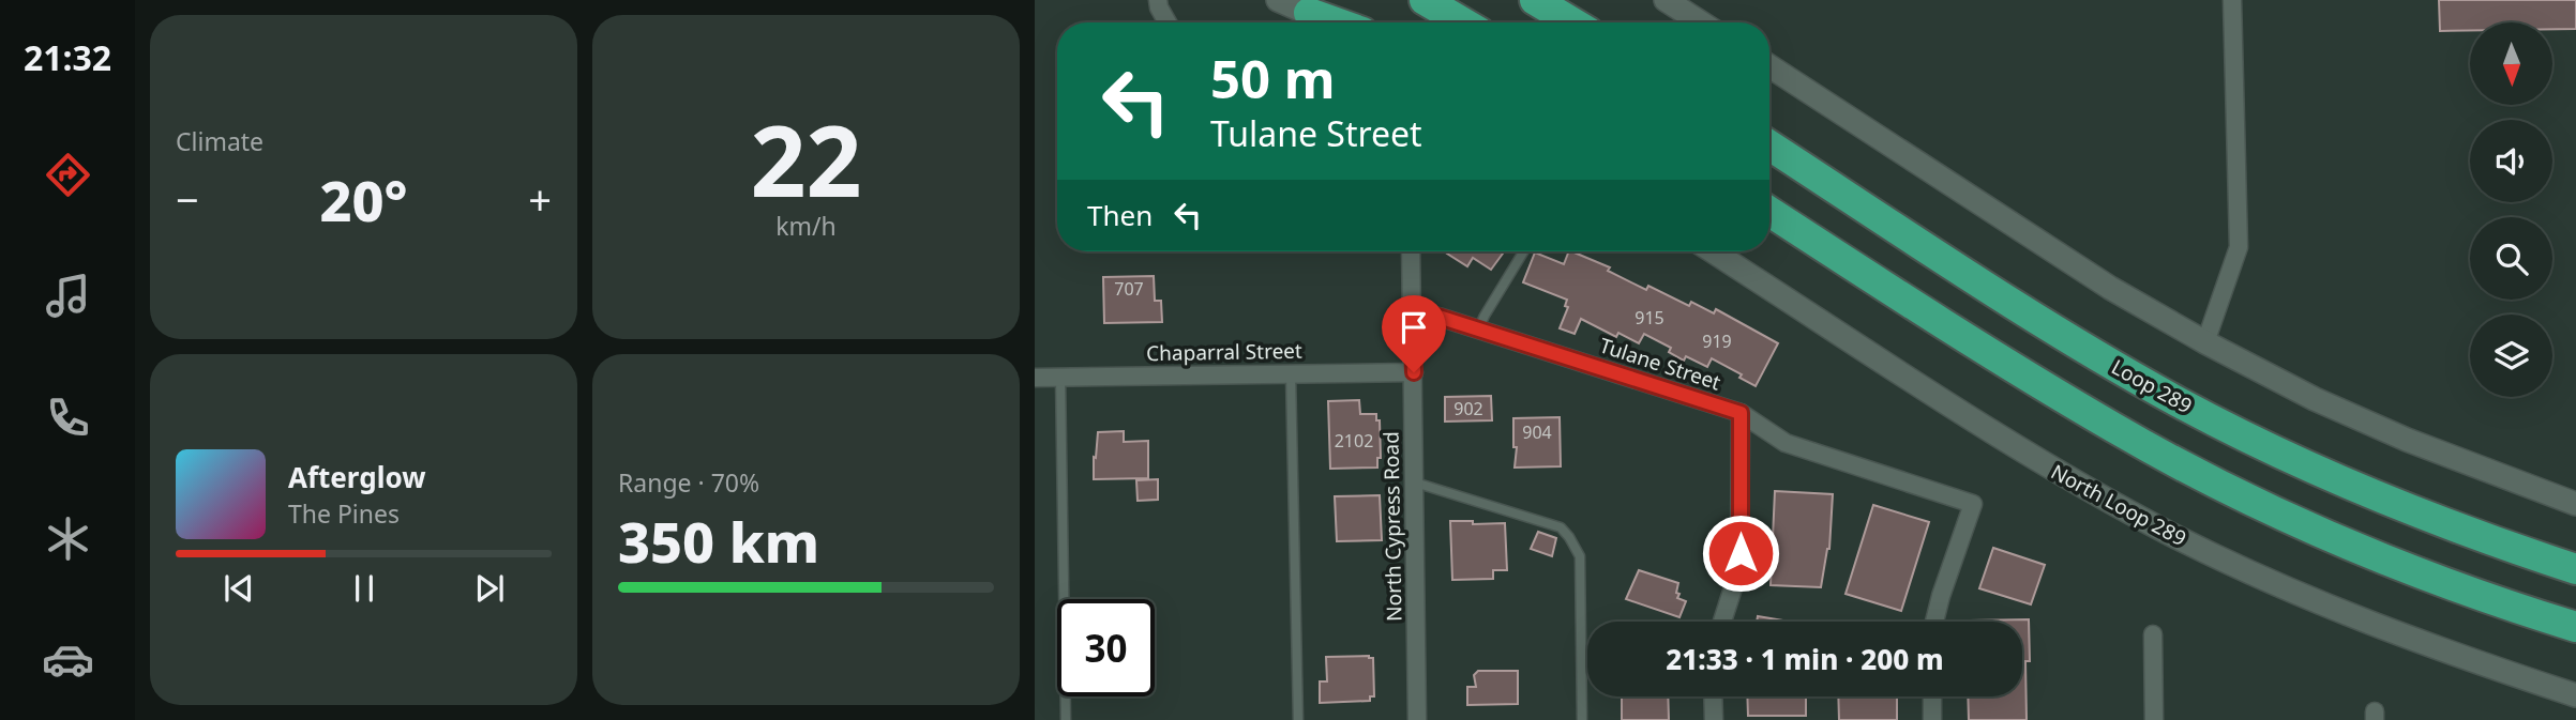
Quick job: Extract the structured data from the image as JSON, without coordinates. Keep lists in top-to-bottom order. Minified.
{"streets":{"highway":["Loop 289"],"main road":["North Loop 289"],"street":["Chaparral Street","Tulane Street","North Cypress Road"]},"crossings":[["Chaparral Street","North Cypress Road"],["Tulane Street","North Cypress Road"]],"house_numbers":["707","915","919","902","904","2102"],"north":"bottom","page":{"tabs":"21:32","tile":["Climate",["22","km/h"],["Range · 70%","350 km"]],"turn":["50 m","Tulane Street"],"heat":["−","20°","+"],"then":"Then","song":["Afterglow","The Pines"],"limit":"30","trip":"21:33 · 1 min · 200 m"}}
